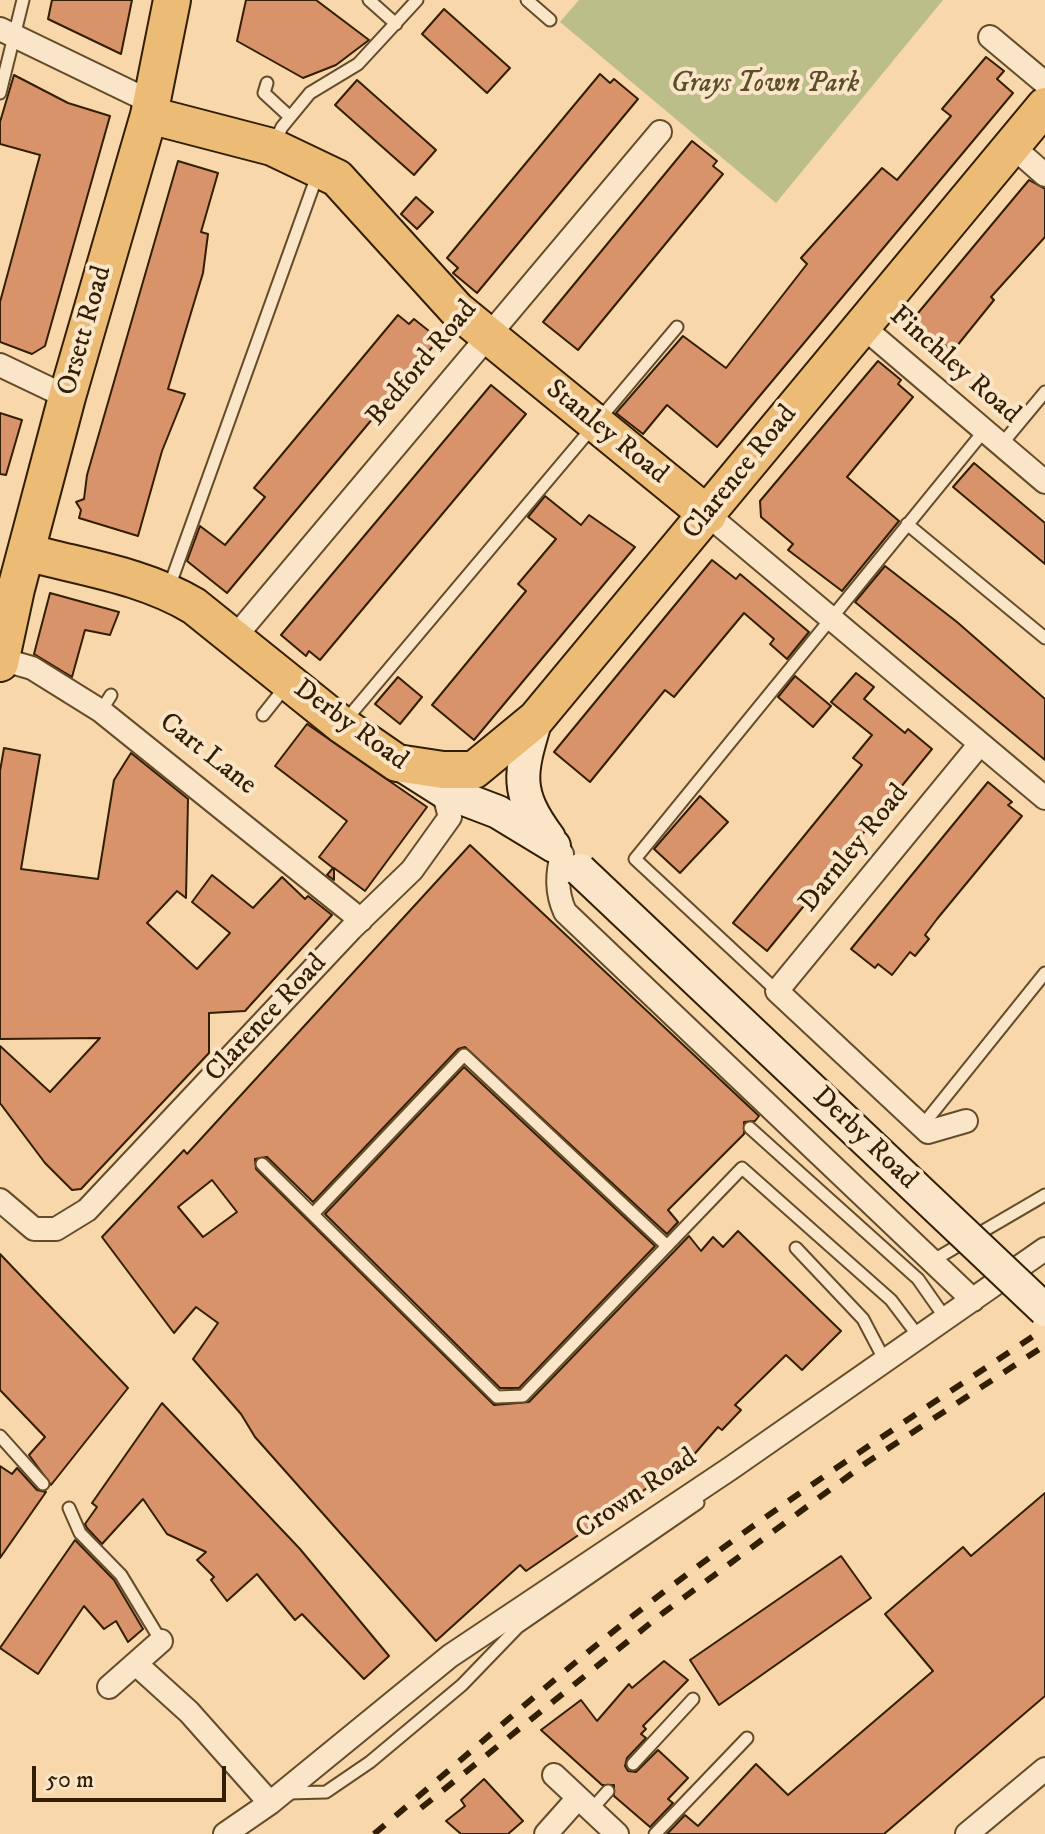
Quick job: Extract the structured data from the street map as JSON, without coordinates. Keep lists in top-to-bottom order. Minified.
{"streets":{"main road":["Orsett Road","Stanley Road","Clarence Road","Derby Road"],"street":["Bedford Road","Finchley Road","Cart Lane","Darnley Road","Crown Road"]},"crossings":[["Orsett Road","Stanley Road"],["Orsett Road","Derby Road"],["Orsett Road","Cart Lane"],["Bedford Road","Stanley Road"],["Bedford Road","Derby Road"],["Finchley Road","Clarence Road"],["Stanley Road","Clarence Road"],["Stanley Road","Darnley Road"],["Clarence Road","Derby Road"],["Clarence Road","Cart Lane"]],"parks":["Grays Town Park"],"scale_bar":"50 m"}
